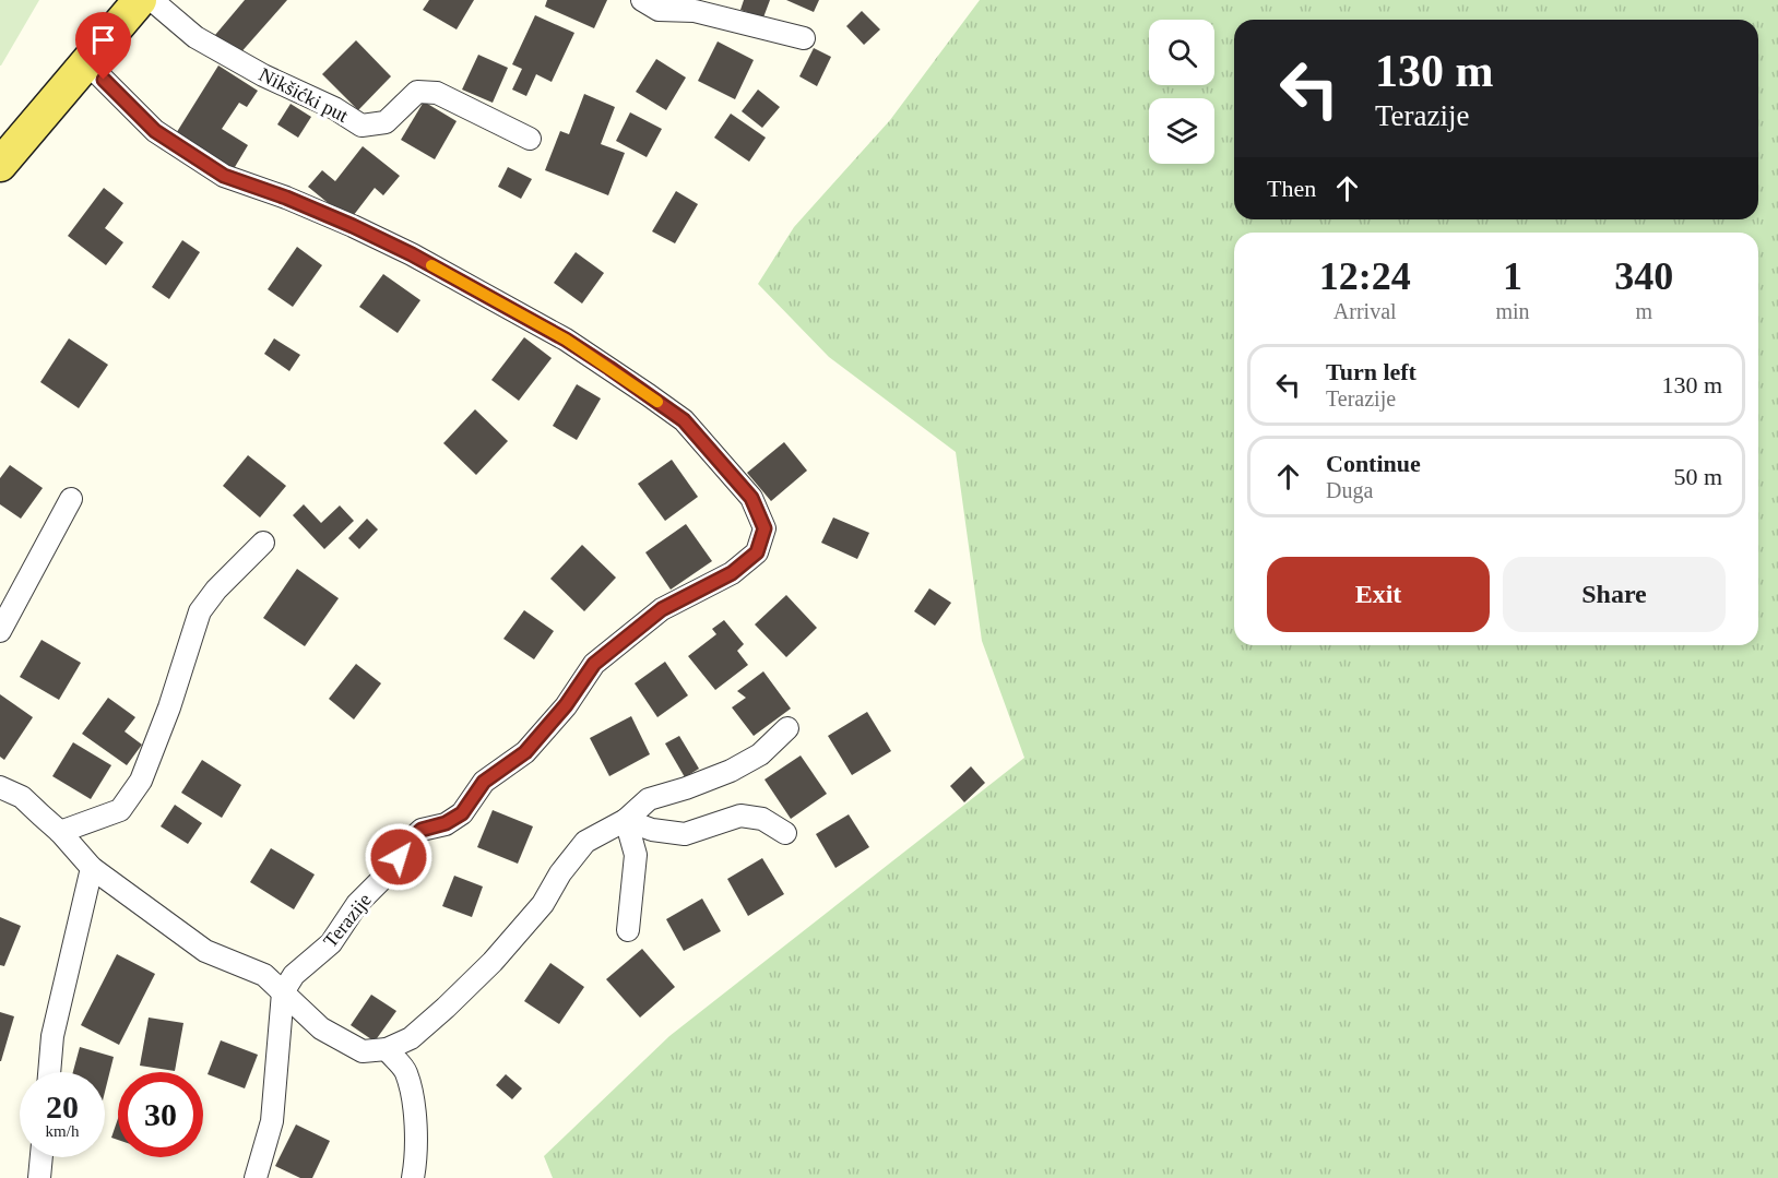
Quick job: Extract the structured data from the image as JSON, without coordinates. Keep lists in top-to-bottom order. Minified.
{"streets":{"street":["Nikšićki put","Terazije"]},"page":{"turn":["130 m","Terazije"],"then":"Then","eta":["12:24","Arrival","1","min","340","m"],"list":[{"name":"Turn left","note":"Terazije","value":"130 m"},{"name":"Continue","note":"Duga","value":"50 m"}],"buttons":["Exit","Share"],"speed":"20 km/h","limit":"30"}}
